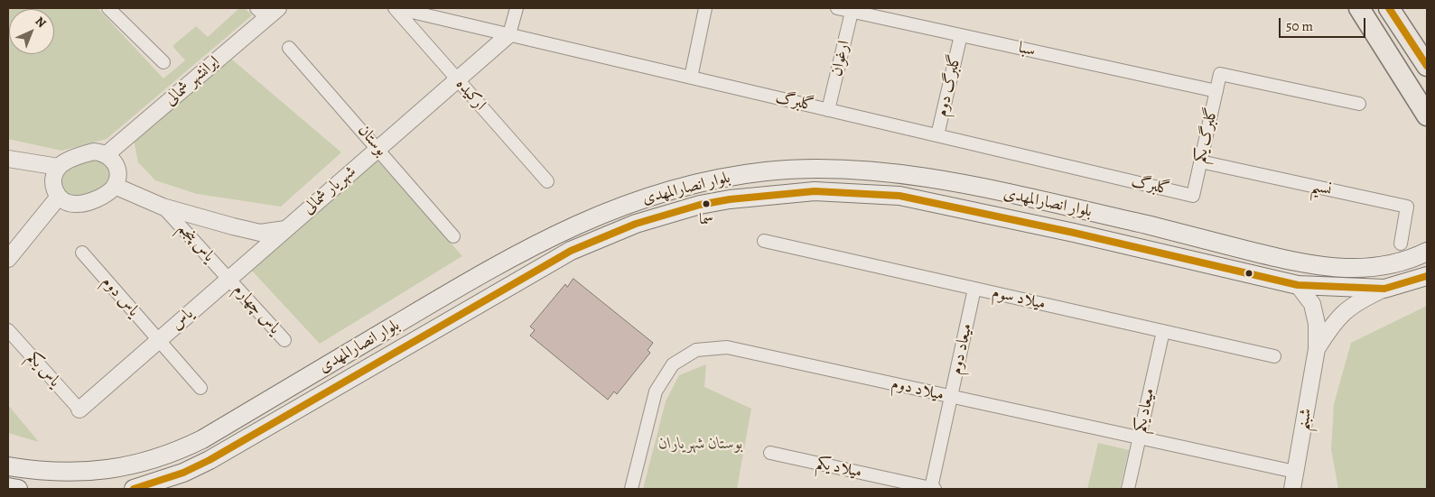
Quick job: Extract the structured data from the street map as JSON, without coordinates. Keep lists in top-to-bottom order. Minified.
{"streets":{"main road":["بلوار انصارالمهدی"],"street":["سبا","ارغوان","ایرانشهر شمالی","گلبرگ دوم","ارکیده","گلبرگ","گلبرگ یکم","بوستان","نسیم","شهریار شمالی","یاس پنجم","یاس دوم","میلاد سوم","یاس چهارم","یاس","میعاد دوم","یاس یکم","میلاد دوم","میعاد یکم","شبنم","میلاد یکم"]},"crossings":[["سبا","ارغوان"],["سبا","گلبرگ دوم"],["سبا","گلبرگ یکم"],["ارغوان","گلبرگ"],["گلبرگ دوم","گلبرگ"],["ارکیده","گلبرگ"],["ارکیده","شهریار شمالی"],["گلبرگ","گلبرگ یکم"],["گلبرگ","شهریار شمالی"],["گلبرگ یکم","نسیم"],["بوستان","شهریار شمالی"],["شهریار شمالی","یاس"],["یاس پنجم","یاس چهارم"],["یاس پنجم","یاس"],["یاس دوم","یاس"],["میلاد سوم","میعاد دوم"],["میلاد سوم","میعاد یکم"],["یاس چهارم","یاس"],["یاس","یاس یکم"],["میعاد دوم","میلاد دوم"],["میعاد دوم","میلاد یکم"],["میلاد دوم","میعاد یکم"],["میلاد دوم","شبنم"]],"parks":["بوستان شهریاران"],"places":["سما"],"scale_bar":"50 m","north":"top right"}
